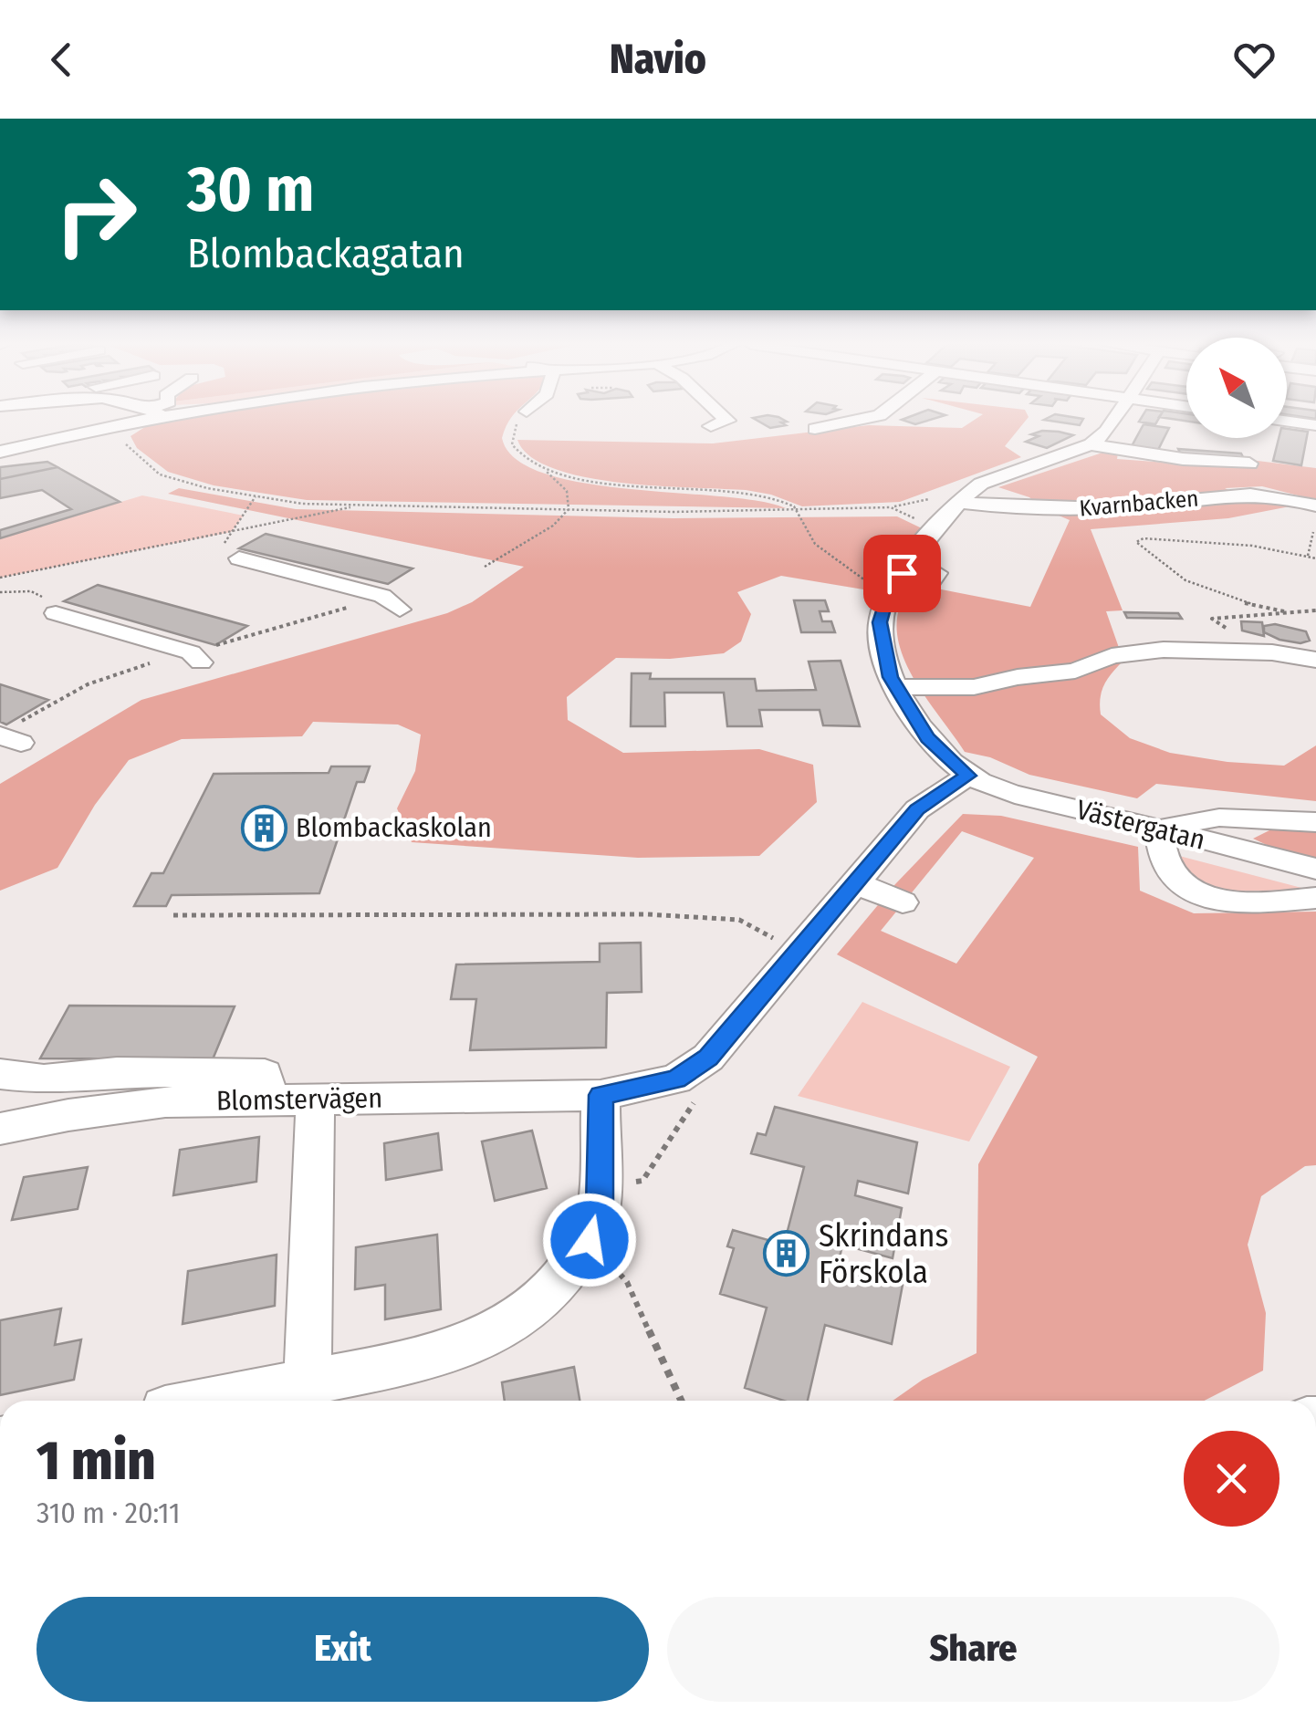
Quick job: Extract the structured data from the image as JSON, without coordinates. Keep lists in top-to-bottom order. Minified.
{"streets":{"street":["Kvarnbacken","Västergatan","Blomstervägen"]},"crossings":[["Västergatan","Blomstervägen"]],"places":{"building":["Blombackaskolan","Skrindans Förskola"]},"north":"top left","page":{"header":"Navio","turn":["30 m","Blombackagatan"],"heading":["1 min","310 m · 20:11"],"buttons":["Exit","Share"]}}
